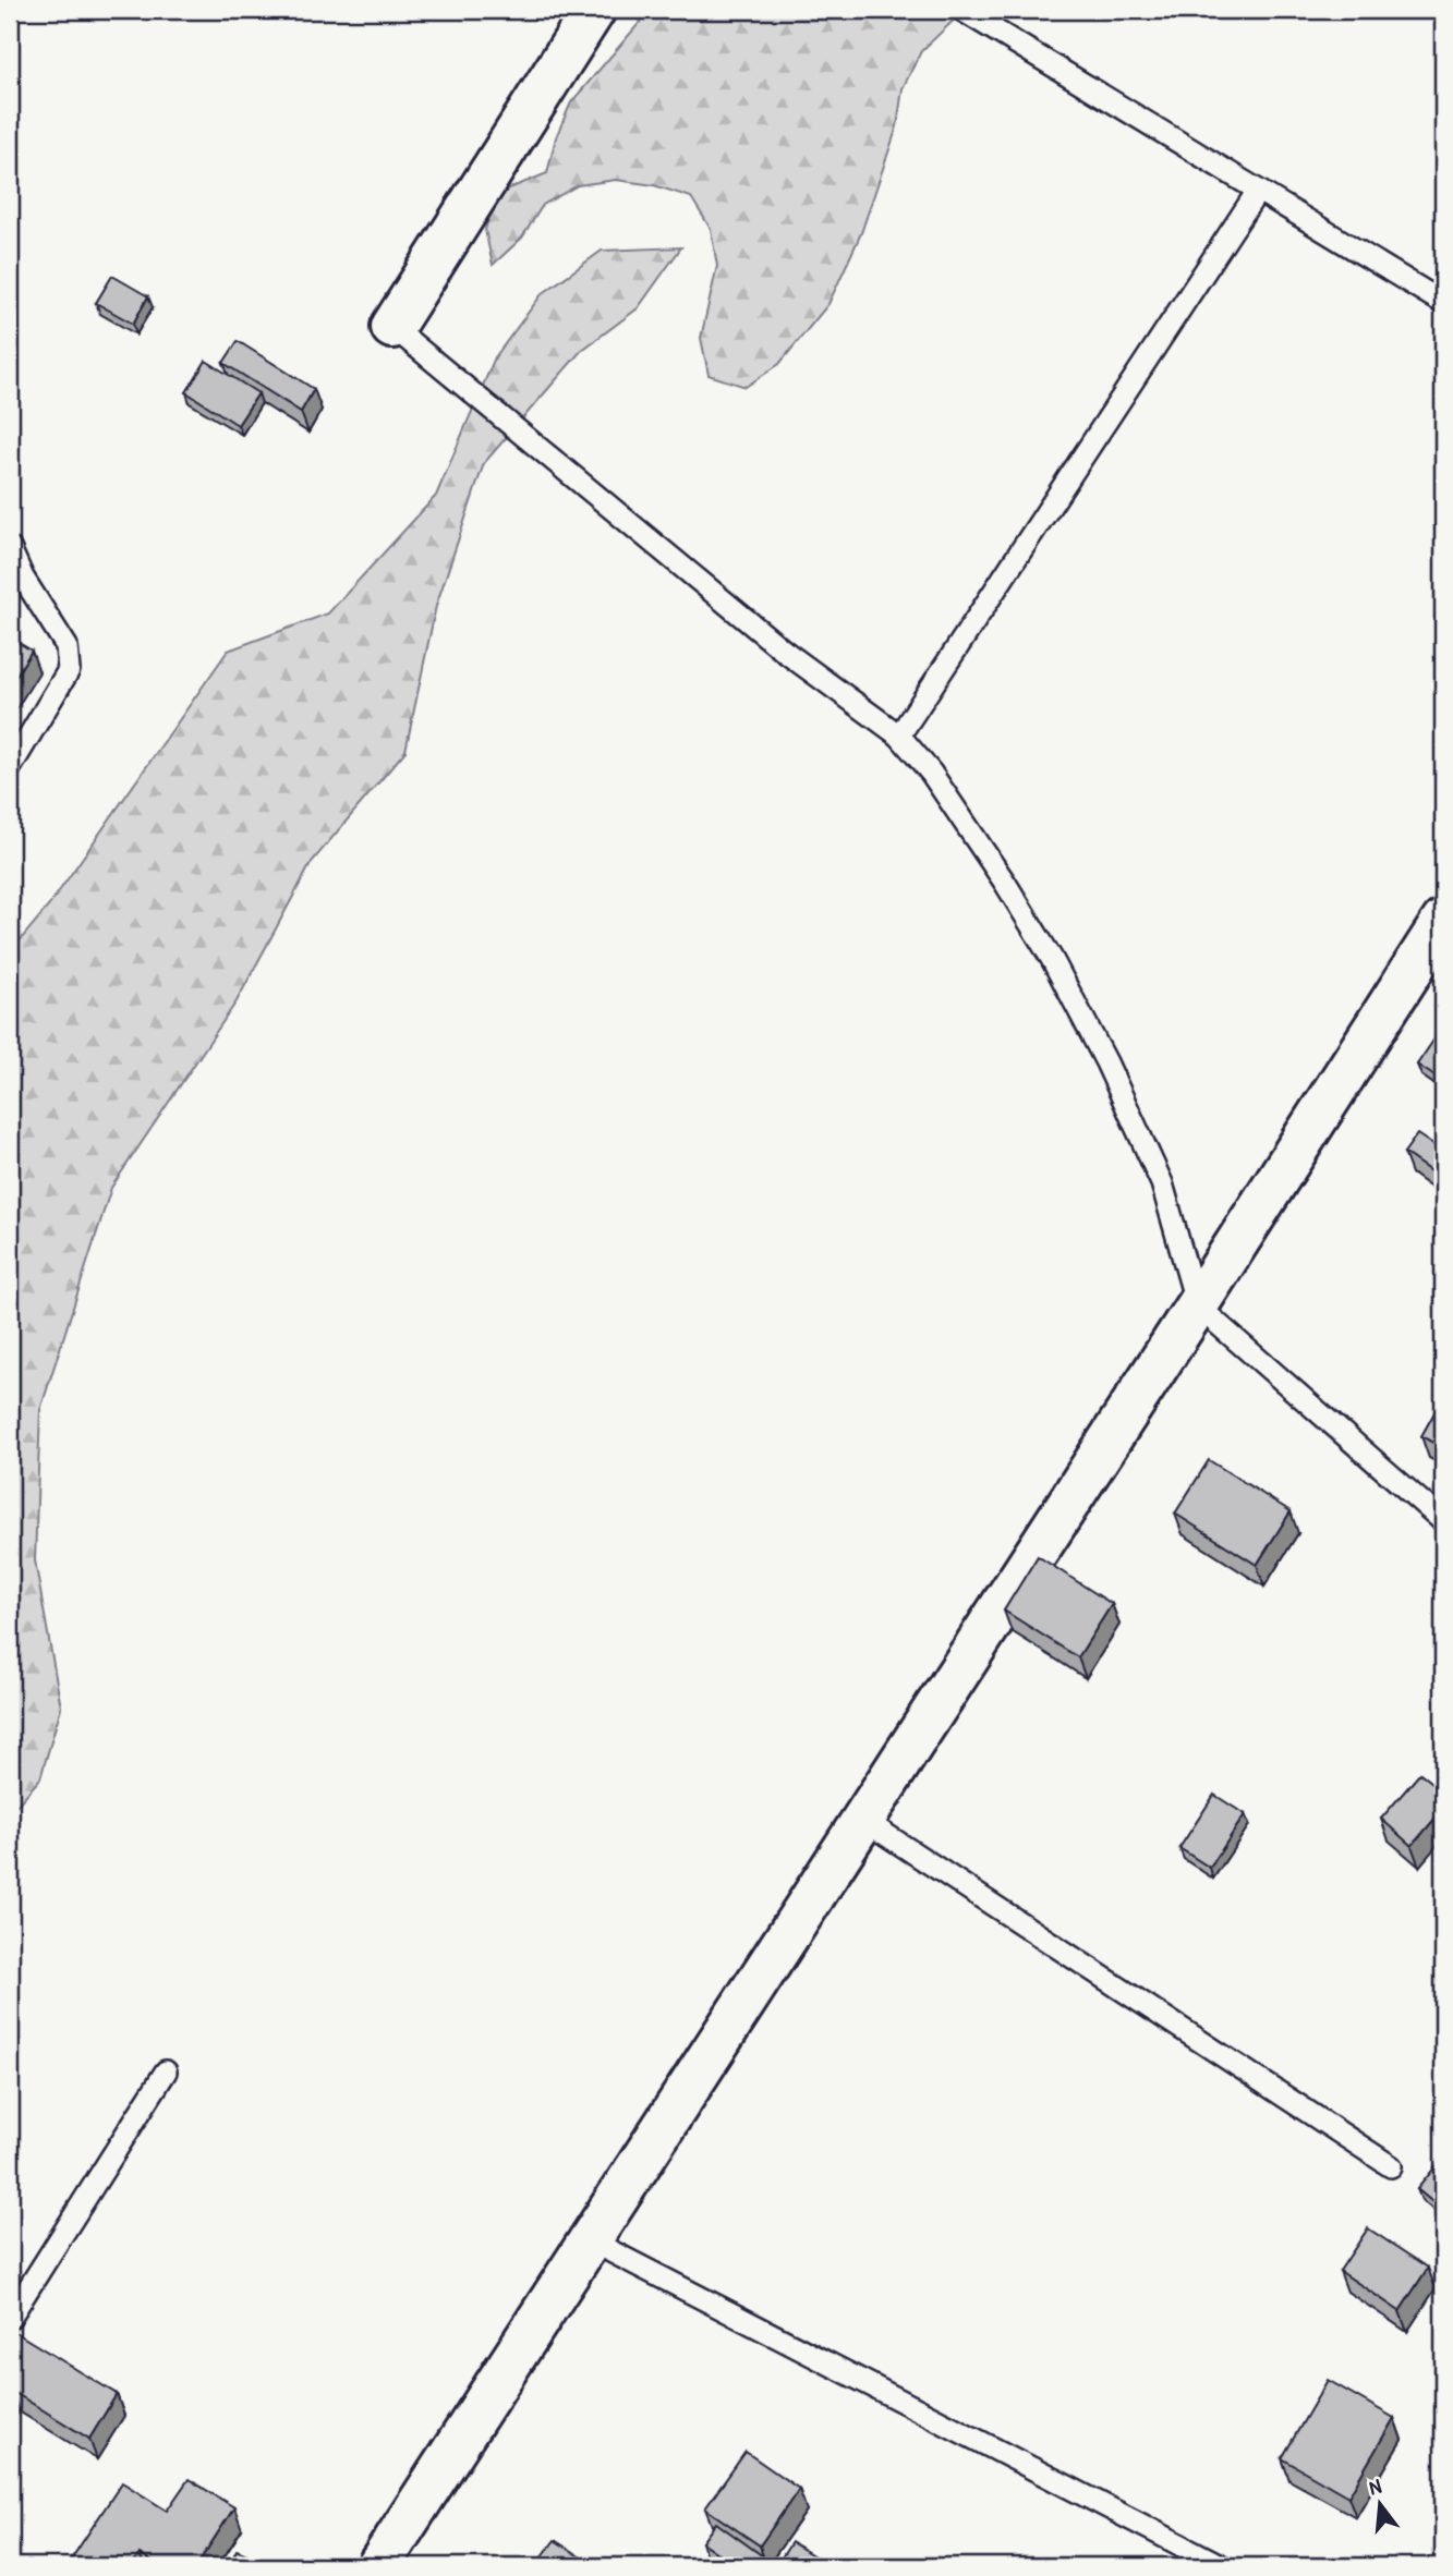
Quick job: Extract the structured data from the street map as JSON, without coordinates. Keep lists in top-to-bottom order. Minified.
{"north":"top"}
